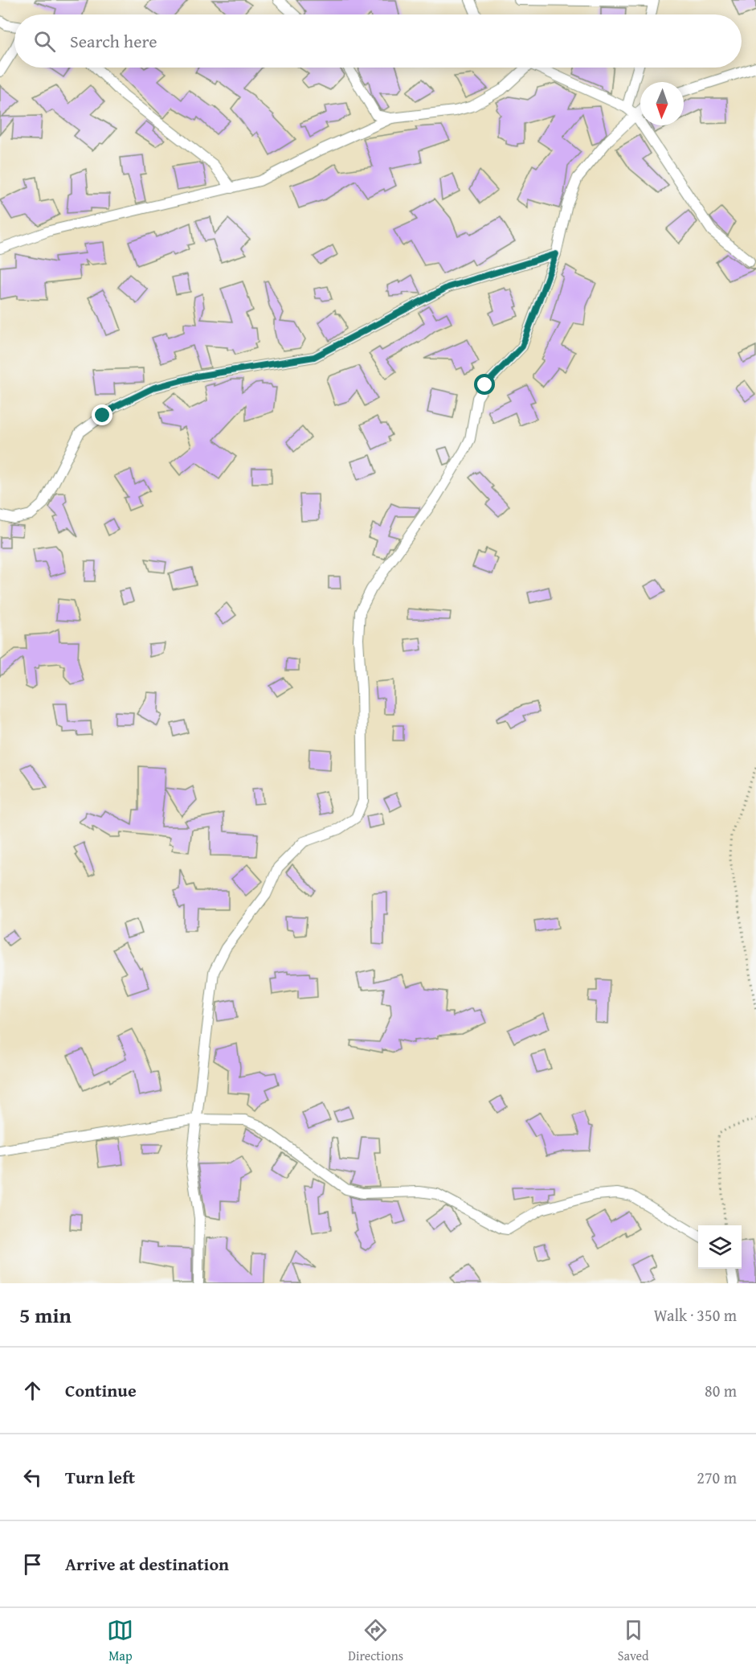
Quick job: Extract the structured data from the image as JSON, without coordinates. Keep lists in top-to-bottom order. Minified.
{"north":"bottom","page":{"search":"Search here","heading":["5 min","Walk · 350 m"],"list":[["Continue","80 m"],["Turn left","270 m"],"Arrive at destination"],"nav":["Map","Directions","Saved"]}}
